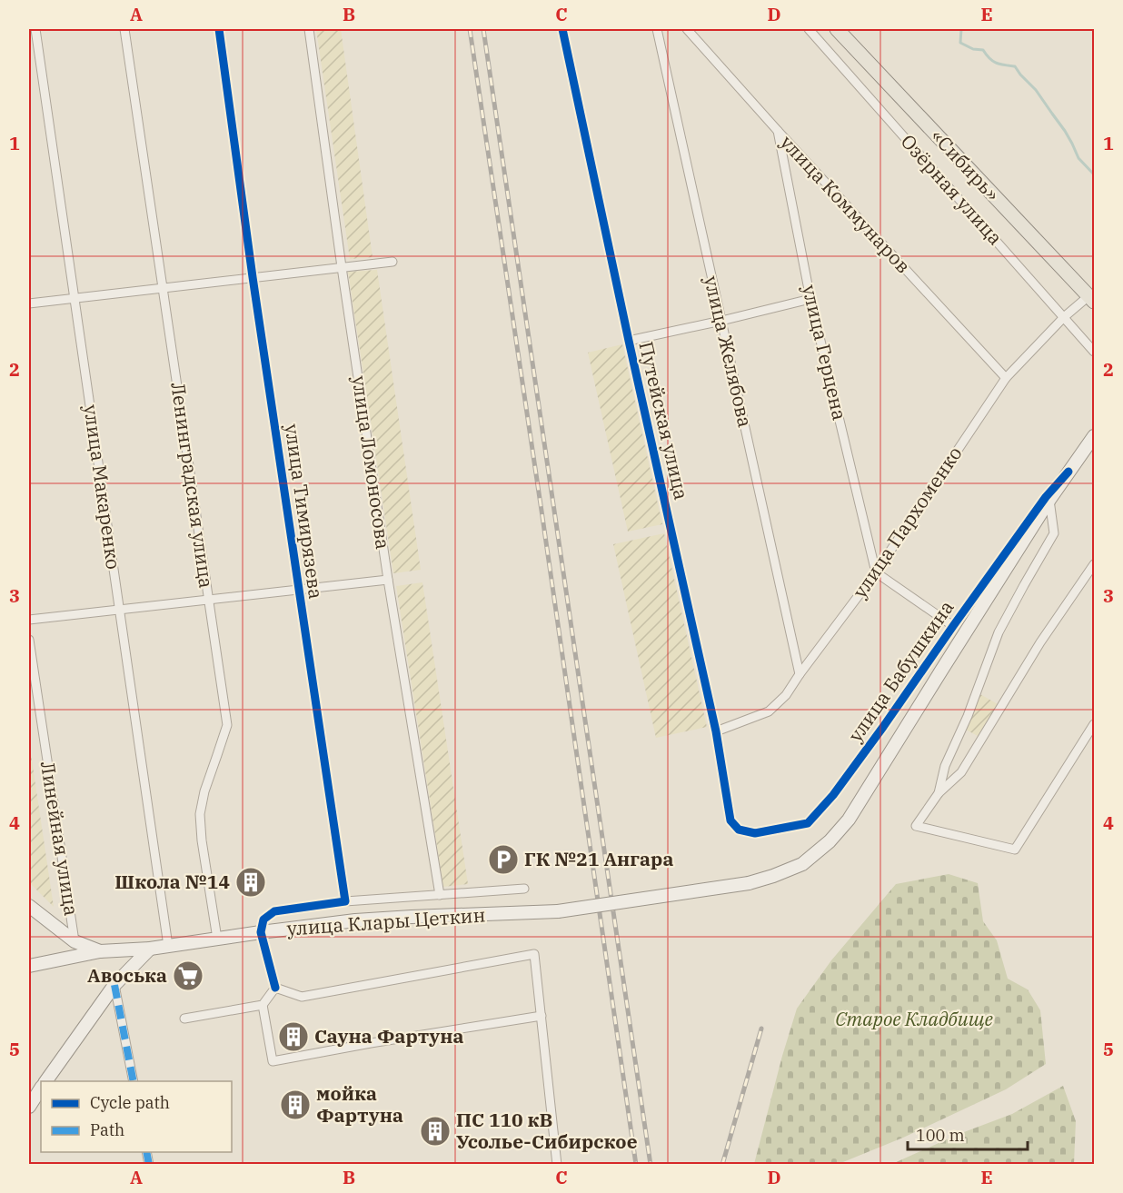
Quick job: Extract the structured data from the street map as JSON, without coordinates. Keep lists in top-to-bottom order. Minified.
{"streets":{"main road":["«Сибирь»"],"street":["Озёрная улица","улица Коммунаров","улица Желябова","улица Герцена","Путейская улица","улица Ломоносова","Ленинградская улица","улица Макаренко","улица Тимирязева","улица Пархоменко","улица Бабушкина","Линейная улица","улица Клары Цеткин"]},"crossings":[["«Сибирь»","улица Пархоменко"],["Озёрная улица","улица Пархоменко"],["улица Коммунаров","улица Герцена"],["улица Коммунаров","улица Пархоменко"],["улица Желябова","улица Пархоменко"],["улица Герцена","улица Пархоменко"],["Путейская улица","улица Пархоменко"],["Путейская улица","улица Бабушкина"],["Ленинградская улица","улица Клары Цеткин"],["улица Макаренко","улица Клары Цеткин"],["улица Бабушкина","улица Клары Цеткин"]],"parks":["Старое Кладбище"],"places":{"parking":["ГК №21 Ангара"],"building":["Школа №14","Сауна Фартуна","мойка Фартуна","ПС 110 кВ Усолье-Сибирское"],"supermarket":["Авоська"]},"legend":["Cycle path","Path"],"scale_bar":"100 m","grid":{"columns":["A","B","C","D","E"],"rows":["1","2","3","4","5"]}}
